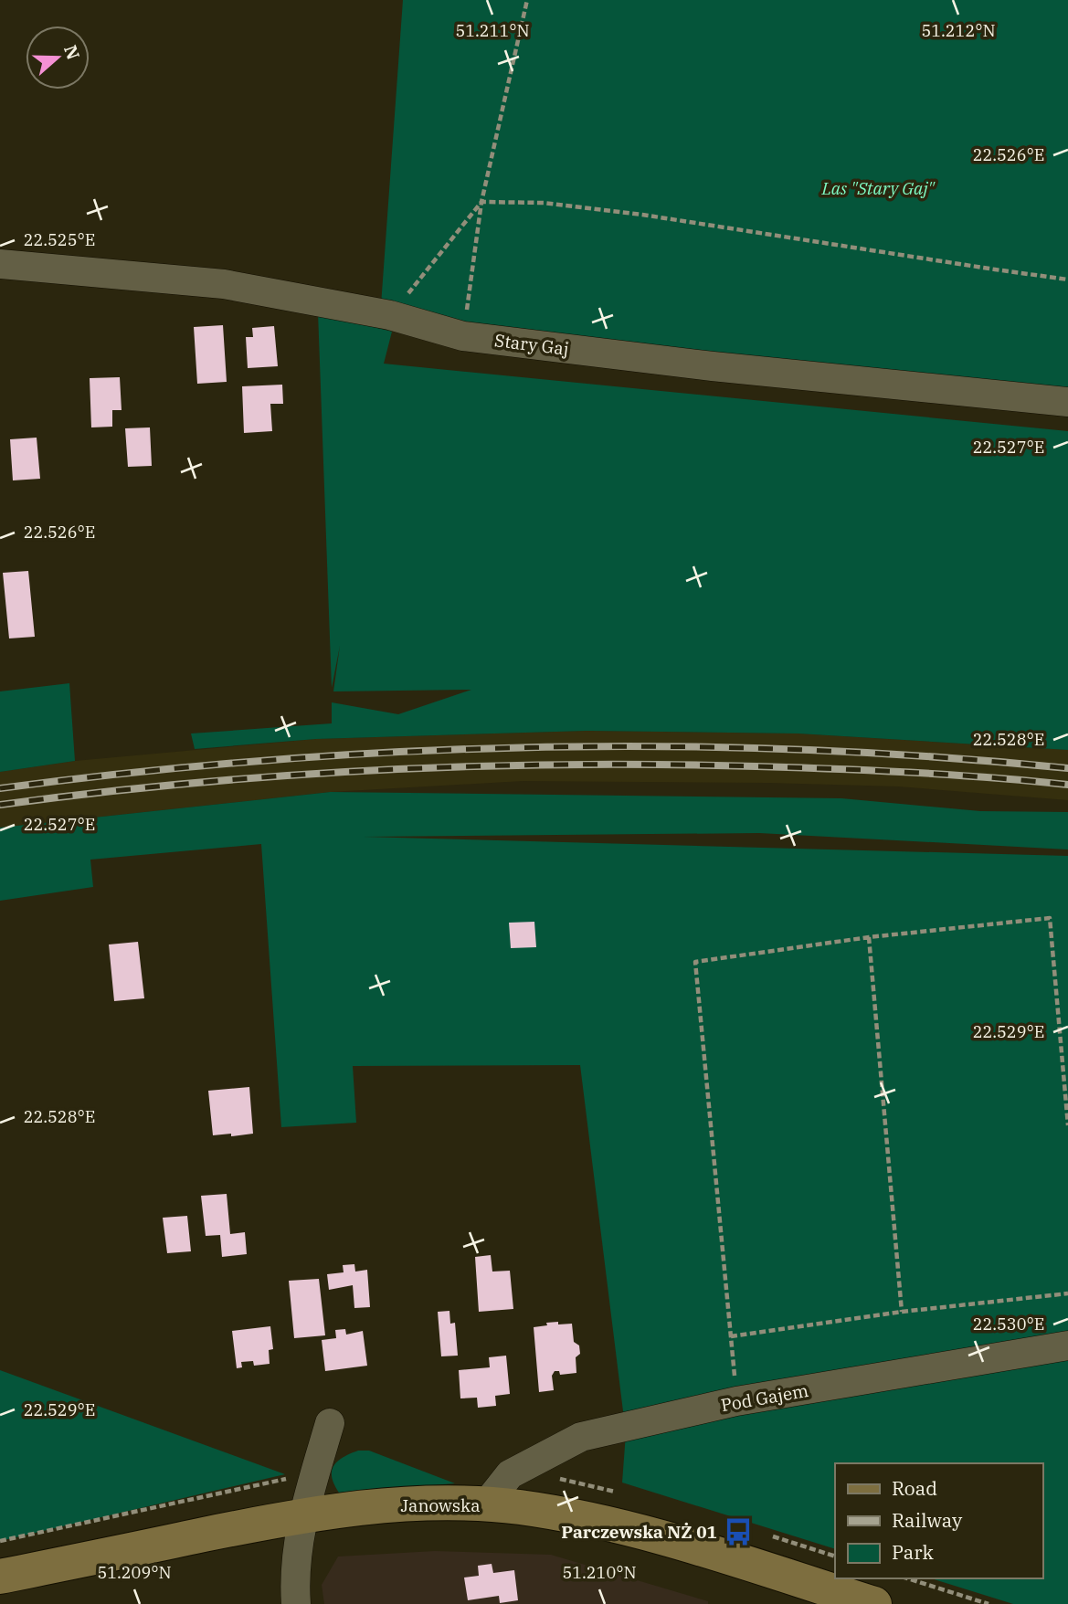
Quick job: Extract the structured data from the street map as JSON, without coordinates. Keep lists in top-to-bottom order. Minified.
{"streets":{"street":["Stary Gaj","Pod Gajem","Janowska"]},"crossings":[["Pod Gajem","Janowska"]],"parks":["Las \"Stary Gaj\""],"places":{"bus stop":["Parczewska NŻ 01"]},"legend":["Road","Railway","Park"],"north":"right","coordinates":["51.211°N","51.212°N","22.526°E","22.525°E","22.527°E","22.528°E","22.529°E","22.530°E","51.209°N","51.210°N"]}
